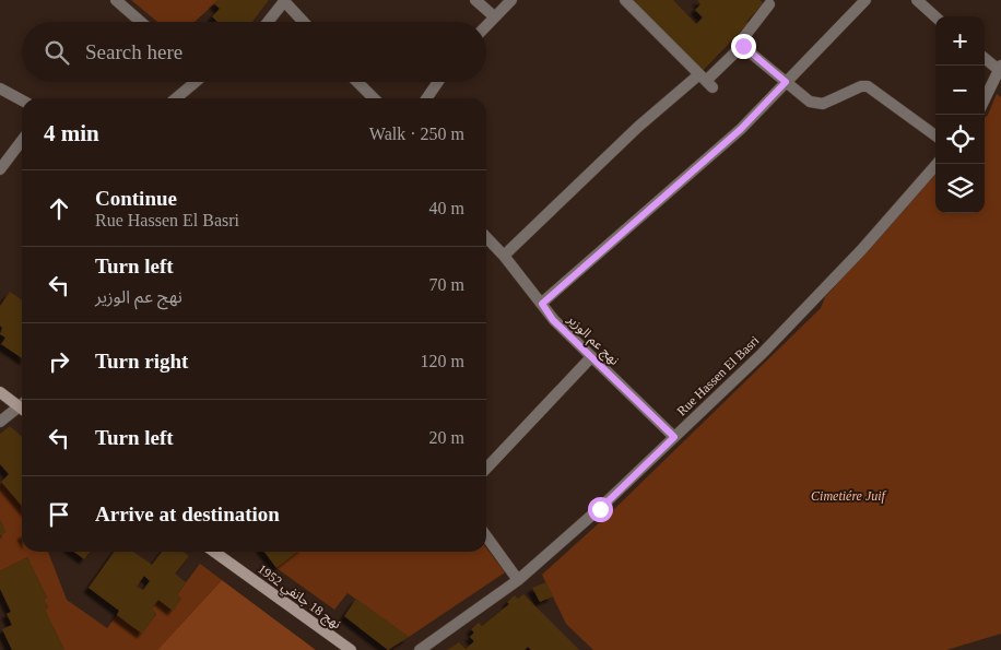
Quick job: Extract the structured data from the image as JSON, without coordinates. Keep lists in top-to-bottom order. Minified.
{"streets":{"main road":["نهج 18 جانفي 1952"],"street":["نهج عم الوزير","Rue Hassen El Basri"]},"crossings":[["نهج عم الوزير","Rue Hassen El Basri"]],"parks":["Cimetiére Juif"],"page":{"map_buttons":["+","−"],"search":"Search here","heading":["4 min","Walk · 250 m"],"list":[["Continue","Rue Hassen El Basri","40 m"],["Turn left","نهج عم الوزير","70 m"],["Turn right","120 m"],["Turn left","20 m"],"Arrive at destination"]}}
